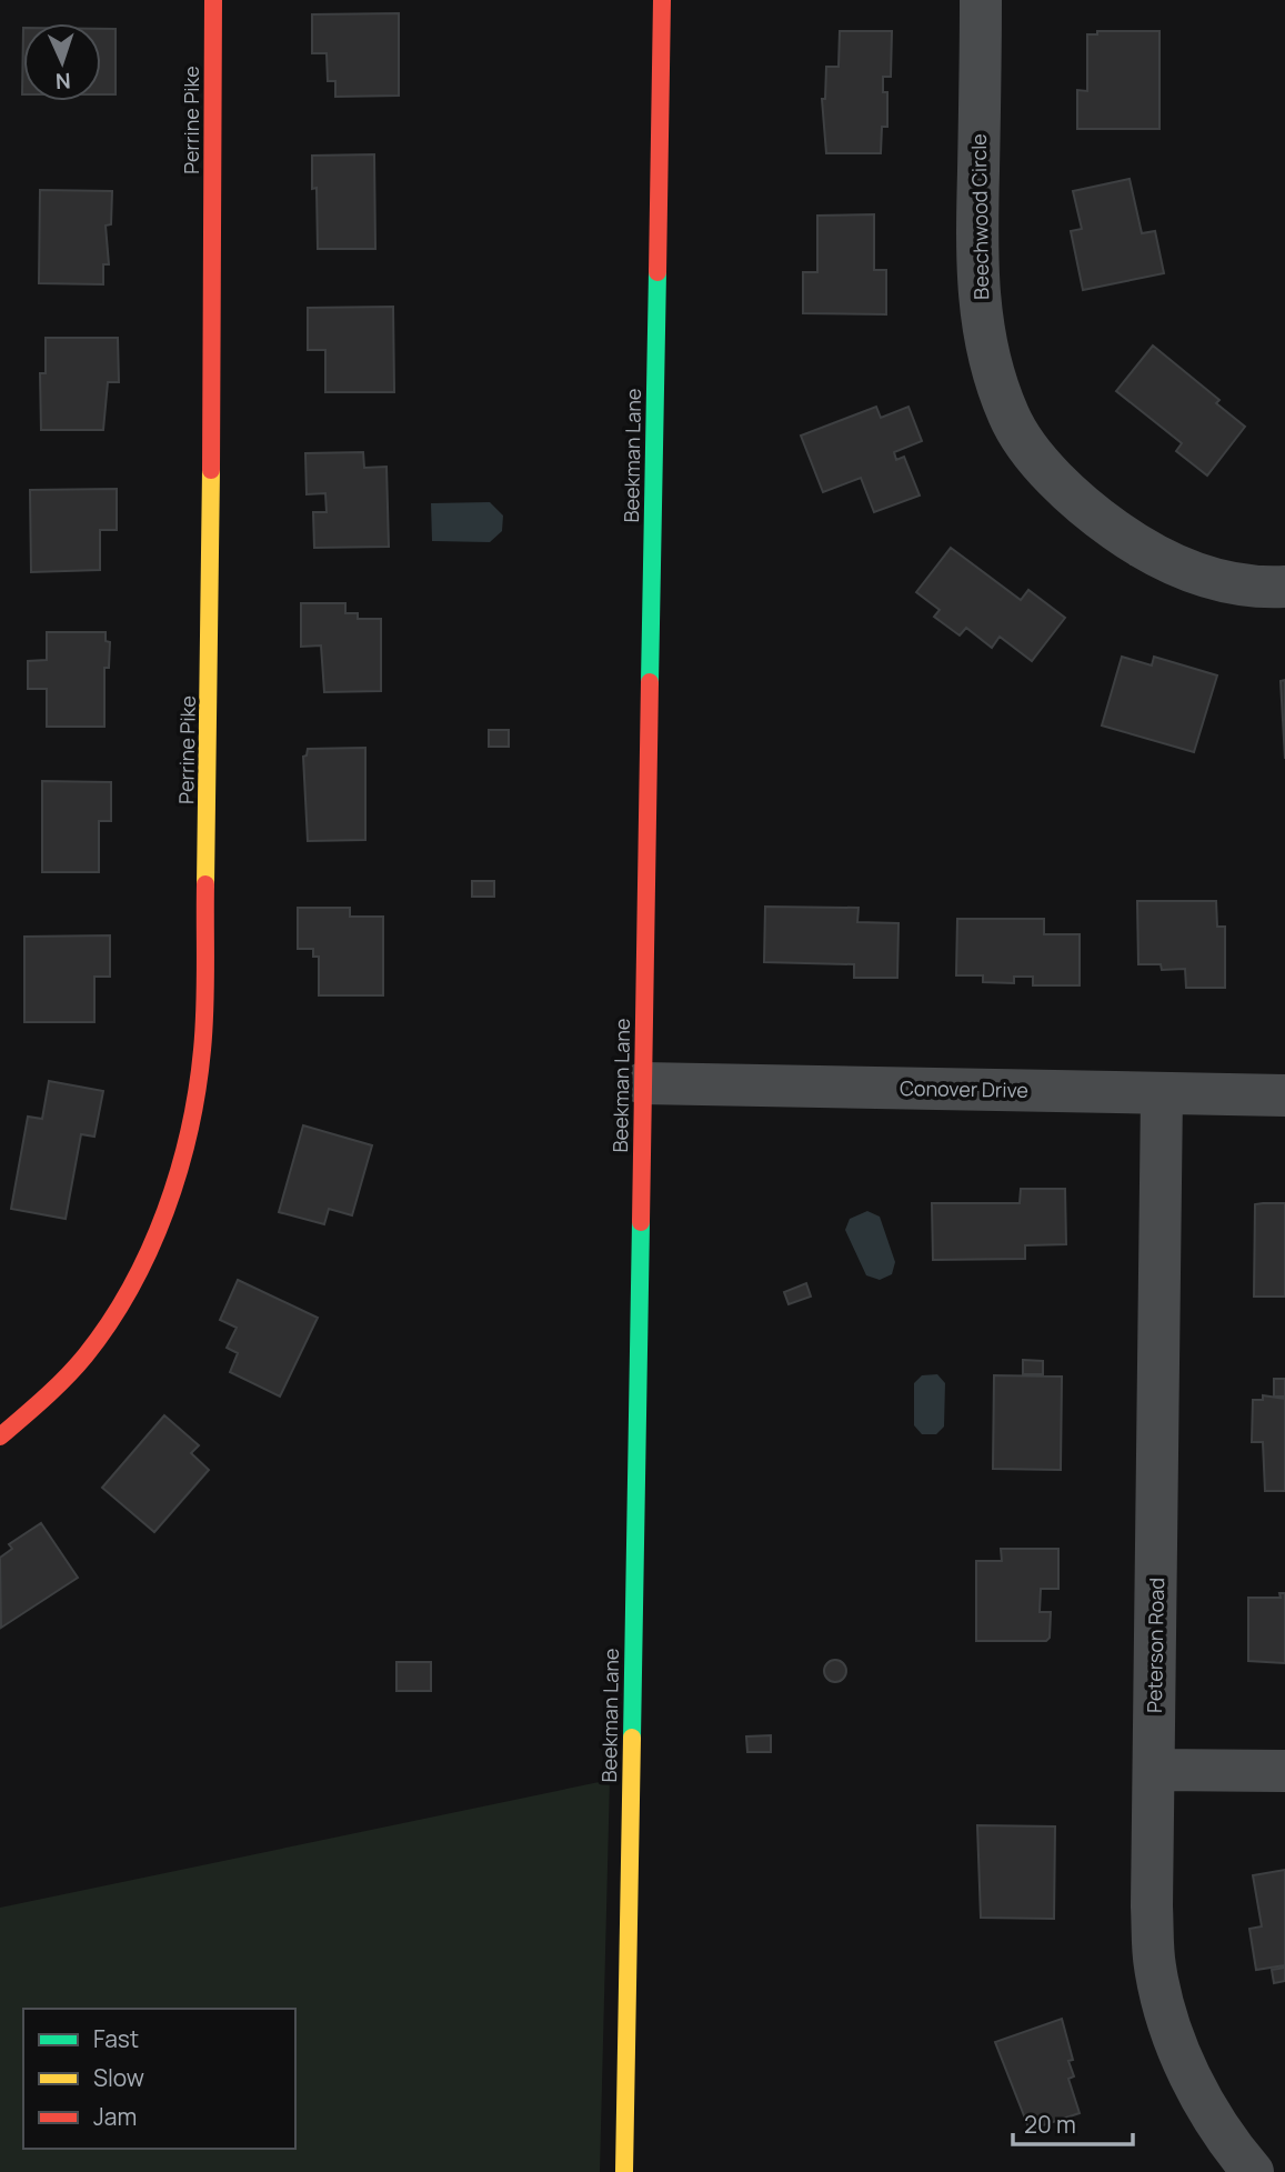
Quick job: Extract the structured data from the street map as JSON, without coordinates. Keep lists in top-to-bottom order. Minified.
{"streets":{"street":["Perrine Pike","Beechwood Circle","Beekman Lane","Conover Drive","Peterson Road"]},"crossings":[["Beekman Lane","Conover Drive"],["Conover Drive","Peterson Road"]],"legend":["Fast","Slow","Jam"],"scale_bar":"20 m","north":"bottom"}
